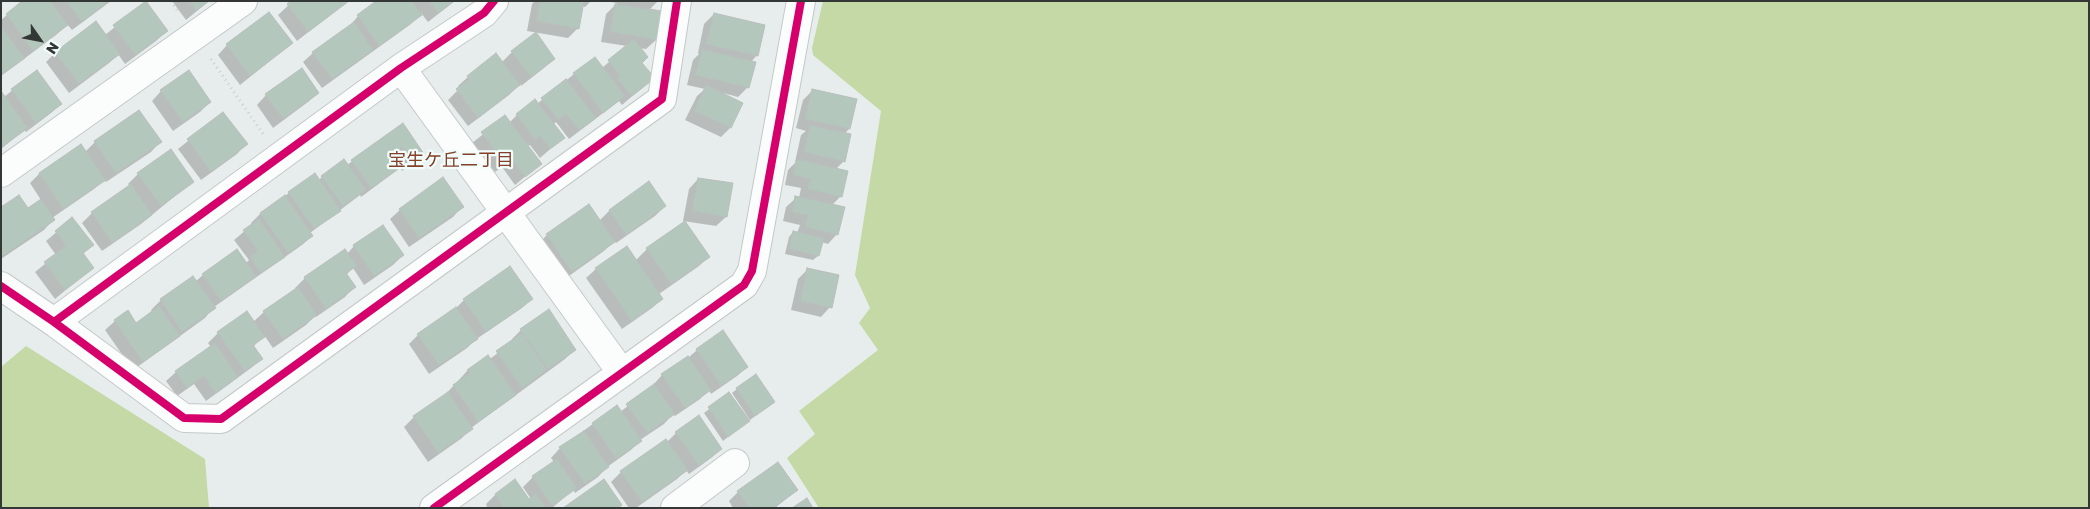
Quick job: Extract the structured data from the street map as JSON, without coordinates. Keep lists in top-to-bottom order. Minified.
{"districts":["宝生ケ丘二丁目"],"north":"bottom right"}
